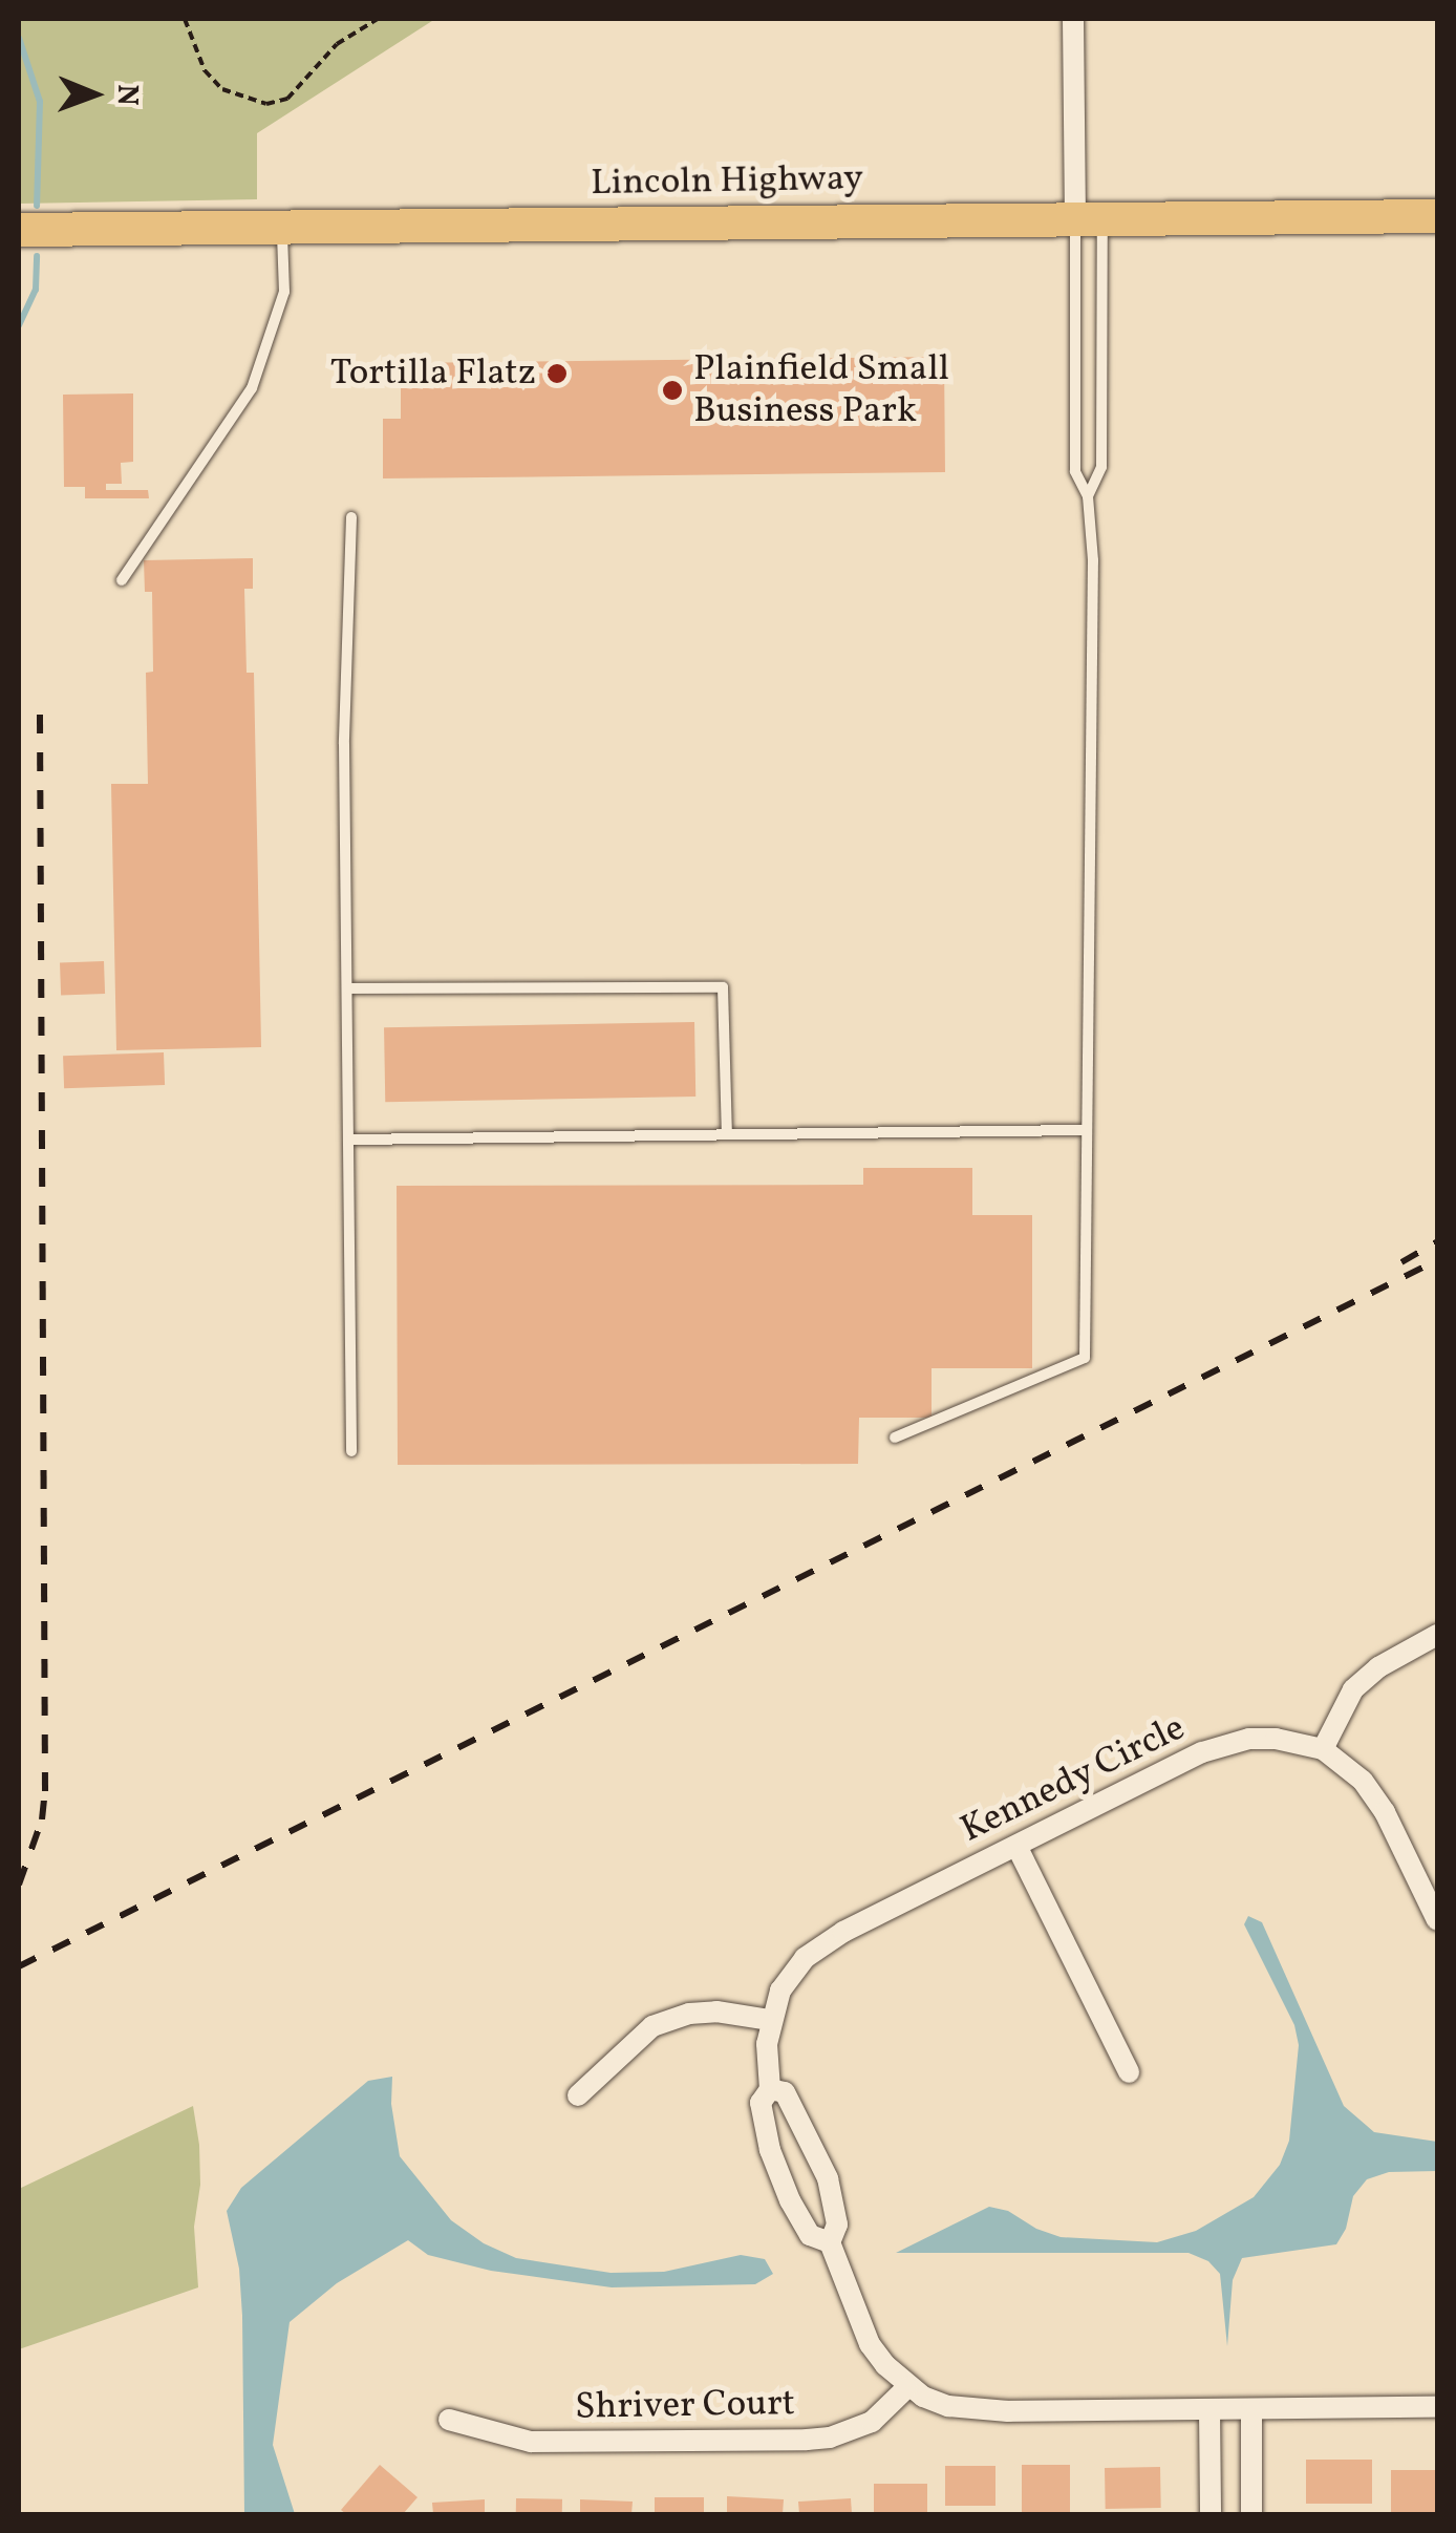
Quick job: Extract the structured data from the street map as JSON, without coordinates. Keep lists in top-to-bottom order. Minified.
{"streets":{"main road":["Lincoln Highway"],"street":["Kennedy Circle","Shriver Court"]},"crossings":[["Kennedy Circle","Shriver Court"]],"places":["Tortilla Flatz","Plainfield Small Business Park"],"north":"right"}
